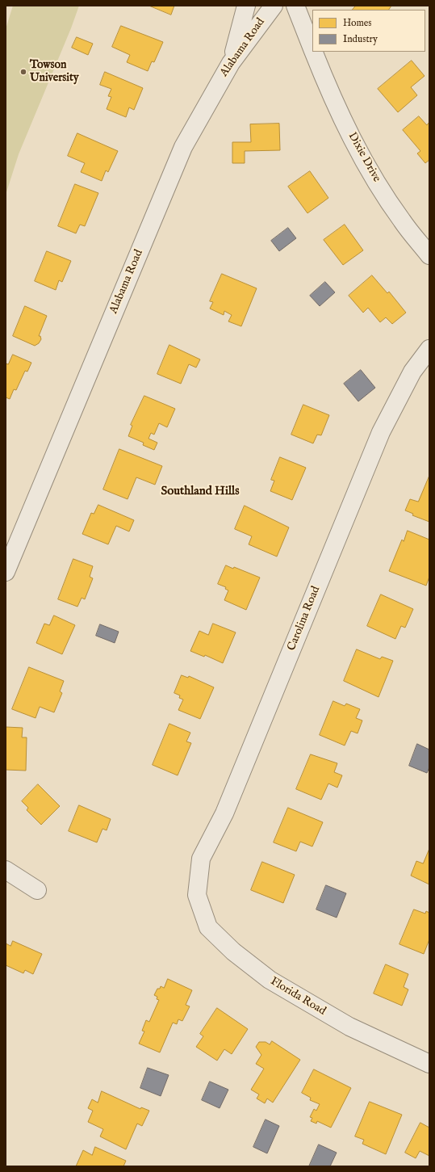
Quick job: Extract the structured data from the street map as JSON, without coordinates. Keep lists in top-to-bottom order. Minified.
{"streets":{"street":["Alabama Road","Dixie Drive","Carolina Road","Florida Road"]},"crossings":[["Carolina Road","Florida Road"]],"districts":["Southland Hills"],"places":["Towson University"],"legend":["Homes","Industry"]}
